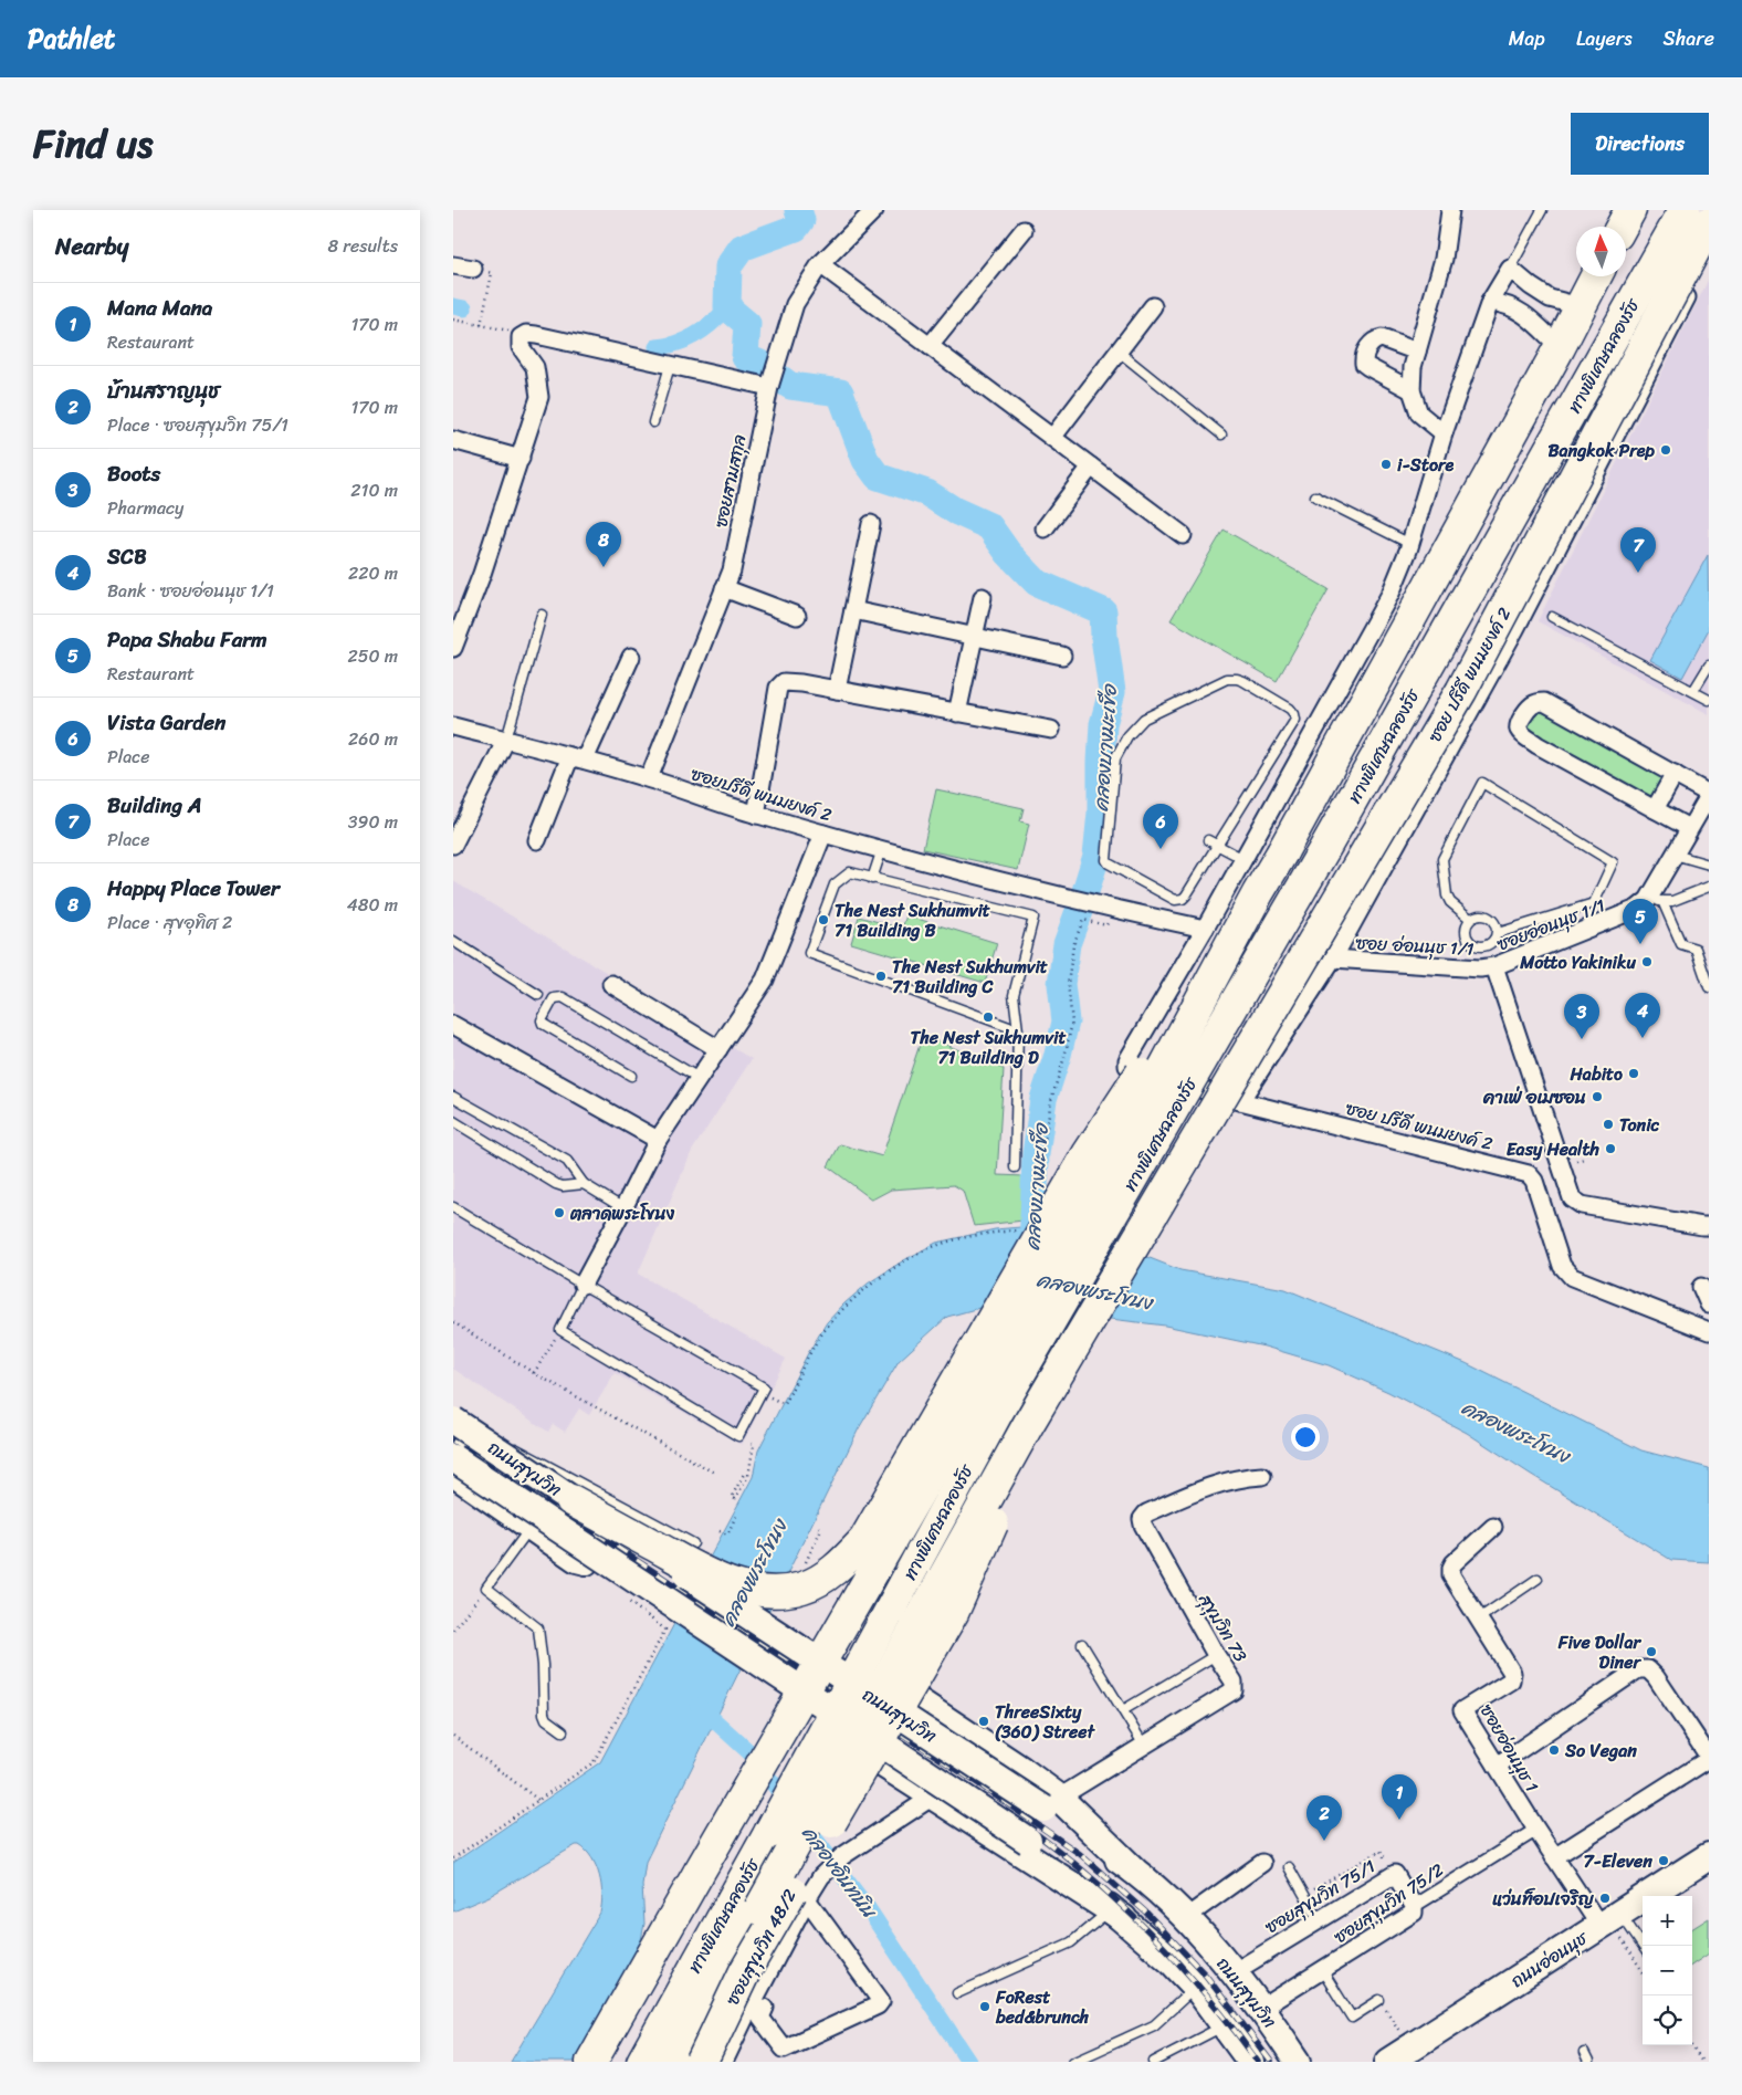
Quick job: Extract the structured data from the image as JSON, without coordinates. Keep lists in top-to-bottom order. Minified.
{"streets":{"highway":["ทางพิเศษฉลองรัช"],"main road":["ถนนสุขุมวิท","ถนนอ่อนนุช"],"street":["ซอยสามสกุล","ซอย ปรีดี พนมยงค์ 2","ซอยปรีดี พนมยงค์ 2","ซอยอ่อนนุช 1/1","ซอย อ่อนนุช 1/1","สุขุมวิท 73","ซอยอ่อนนุช 1","ซอยสุขุมวิท 75/1","ซอยสุขุมวิท 75/2","ซอยสุขุมวิท 48/2"]},"crossings":[["ซอยสามสกุล","ซอยปรีดี พนมยงค์ 2"],["ซอย ปรีดี พนมยงค์ 2","ซอยปรีดี พนมยงค์ 2"],["ซอย ปรีดี พนมยงค์ 2","ซอย อ่อนนุช 1/1"],["ซอยอ่อนนุช 1/1","ซอย อ่อนนุช 1/1"],["ถนนสุขุมวิท","สุขุมวิท 73"],["ถนนสุขุมวิท","ซอยสุขุมวิท 75/1"],["ถนนสุขุมวิท","ซอยสุขุมวิท 75/2"],["ซอยอ่อนนุช 1","ซอยสุขุมวิท 75/2"],["ซอยอ่อนนุช 1","ถนนอ่อนนุช"],["ซอยสุขุมวิท 75/1","ซอยสุขุมวิท 75/2"]],"water":["คลองบางมะเขือ","คลองพระโขนง","คลองอินทนิน"],"places":["Bangkok Prep","i-Store","The Nest Sukhumvit 71 Building B","Motto Yakiniku","The Nest Sukhumvit 71 Building C","The Nest Sukhumvit 71 Building D","Habito","คาเฟ่ อเมซอน","Tonic","Easy Health","ตลาดพระโขนง","Five Dollar Diner","ThreeSixty (360) Street","So Vegan","7-Eleven","แว่นท็อปเจริญ","FoRest bed&brunch"],"north":"top","page":{"header":"Pathlet","nav":["Map","Layers","Share"],"title":"Find us","buttons":"Directions","heading":["Nearby","8 results"],"list":[{"mark":"1","name":"Mana Mana","note":"Restaurant","value":"170 m"},{"mark":"2","name":"บ้านสราญนุช","note":"Place · ซอยสุขุมวิท 75/1","value":"170 m"},{"mark":"3","name":"Boots","note":"Pharmacy","value":"210 m"},{"mark":"4","name":"SCB","note":"Bank · ซอยอ่อนนุช 1/1","value":"220 m"},{"mark":"5","name":"Papa Shabu Farm","note":"Restaurant","value":"250 m"},{"mark":"6","name":"Vista Garden","note":"Place","value":"260 m"},{"mark":"7","name":"Building A","note":"Place","value":"390 m"},{"mark":"8","name":"Happy Place Tower","note":"Place · สุขอุทิศ 2","value":"480 m"}],"pins":["8","7","6","5","4","3","1","2"],"map_buttons":["+","−"]}}
